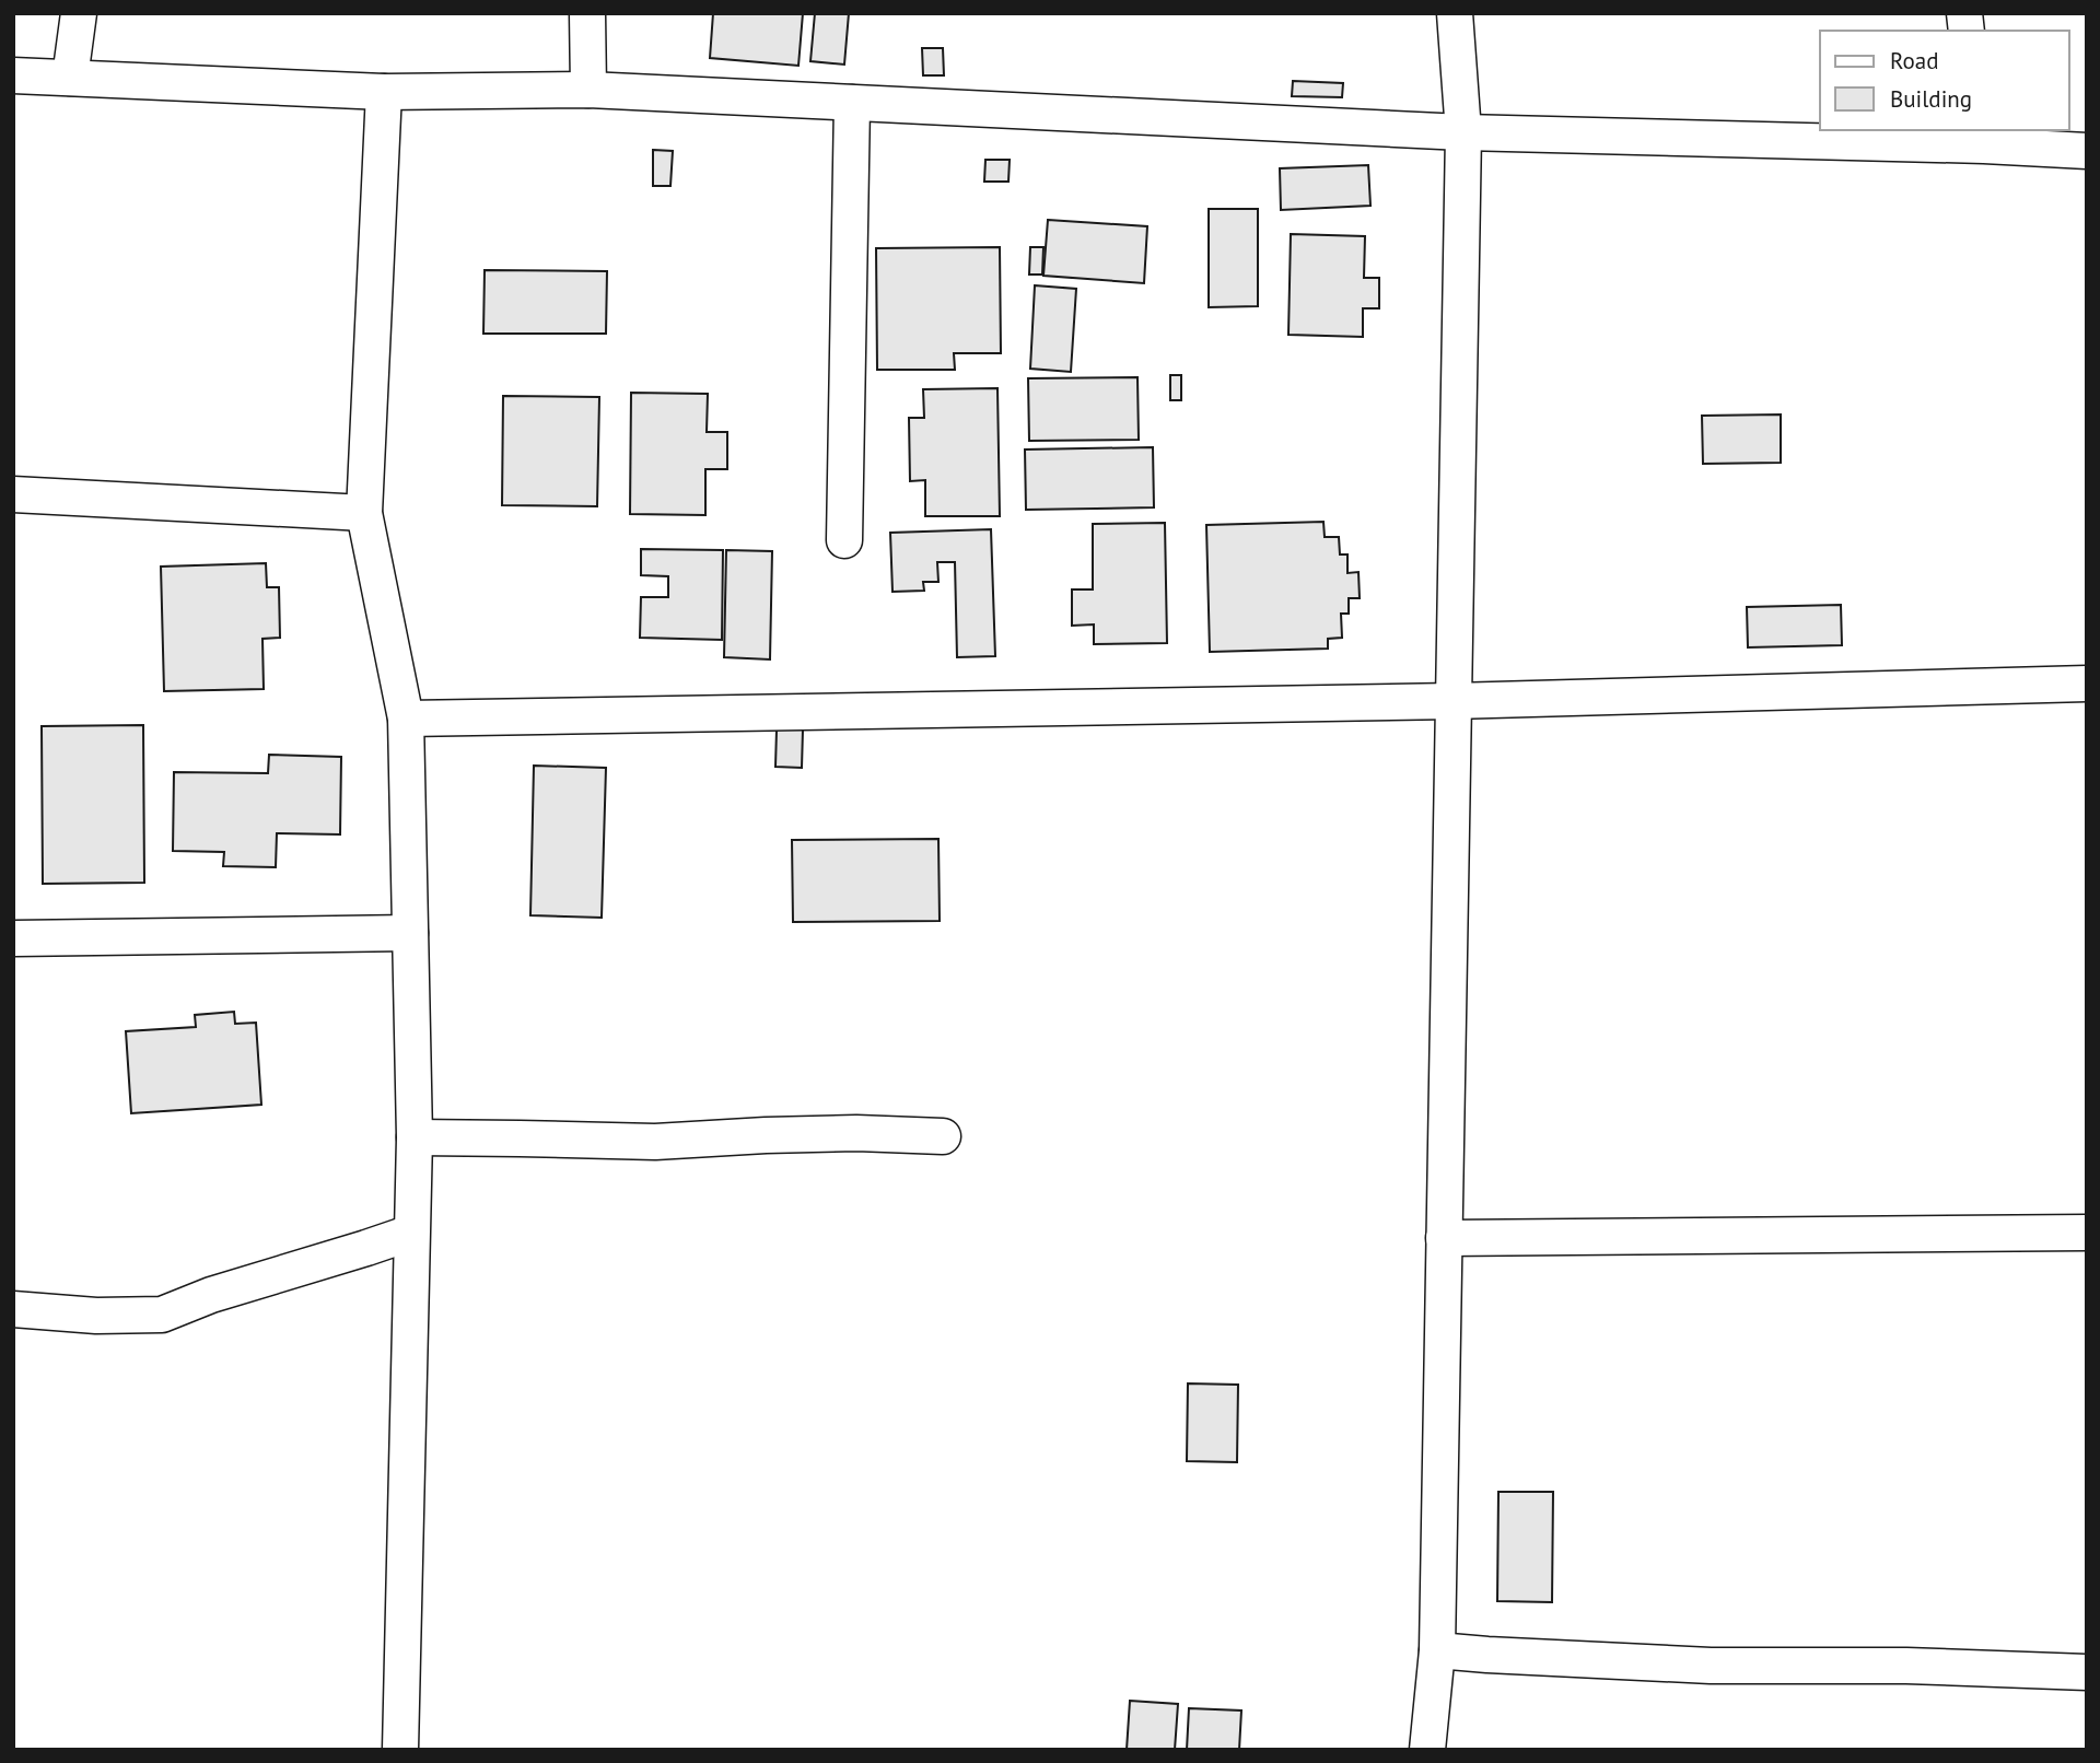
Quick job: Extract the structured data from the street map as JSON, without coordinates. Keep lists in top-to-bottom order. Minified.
{"legend":["Road","Building"]}
